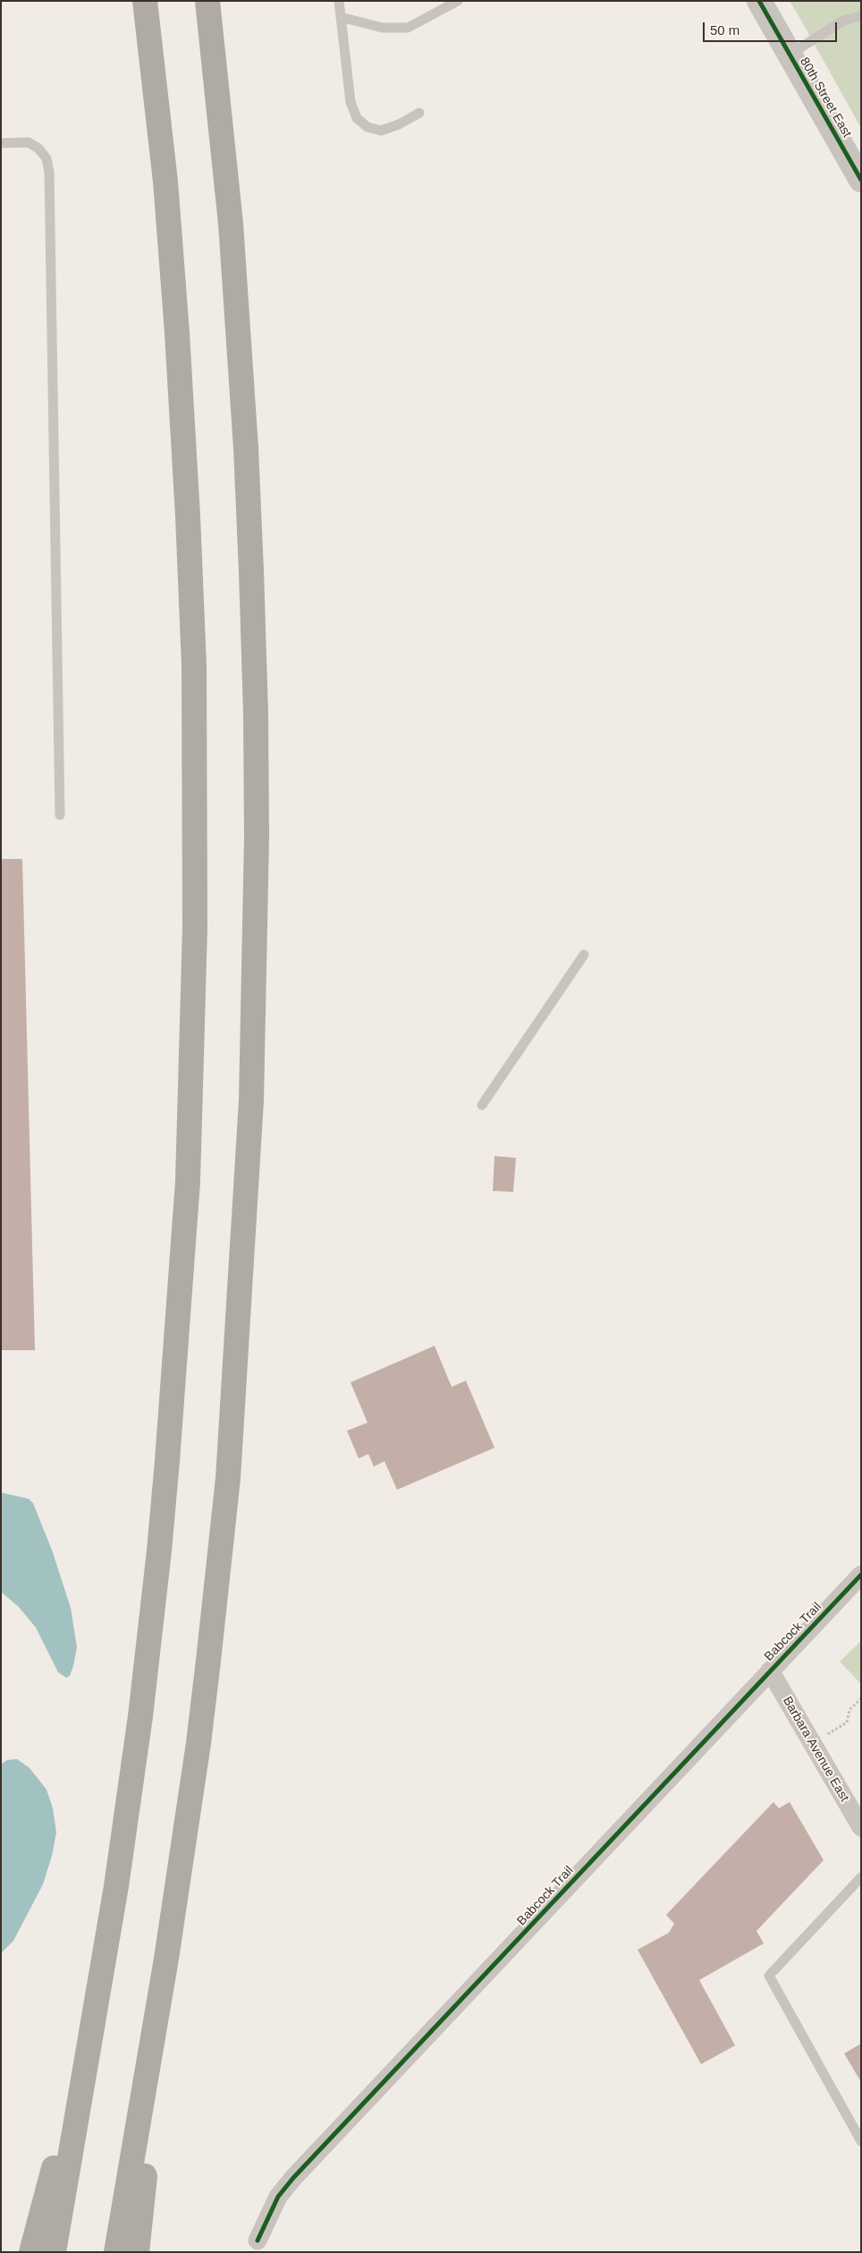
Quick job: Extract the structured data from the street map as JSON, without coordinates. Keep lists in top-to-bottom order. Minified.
{"streets":{"street":["80th Street East","Babcock Trail","Barbara Avenue East"]},"crossings":[["Babcock Trail","Barbara Avenue East"]],"scale_bar":"50 m"}
